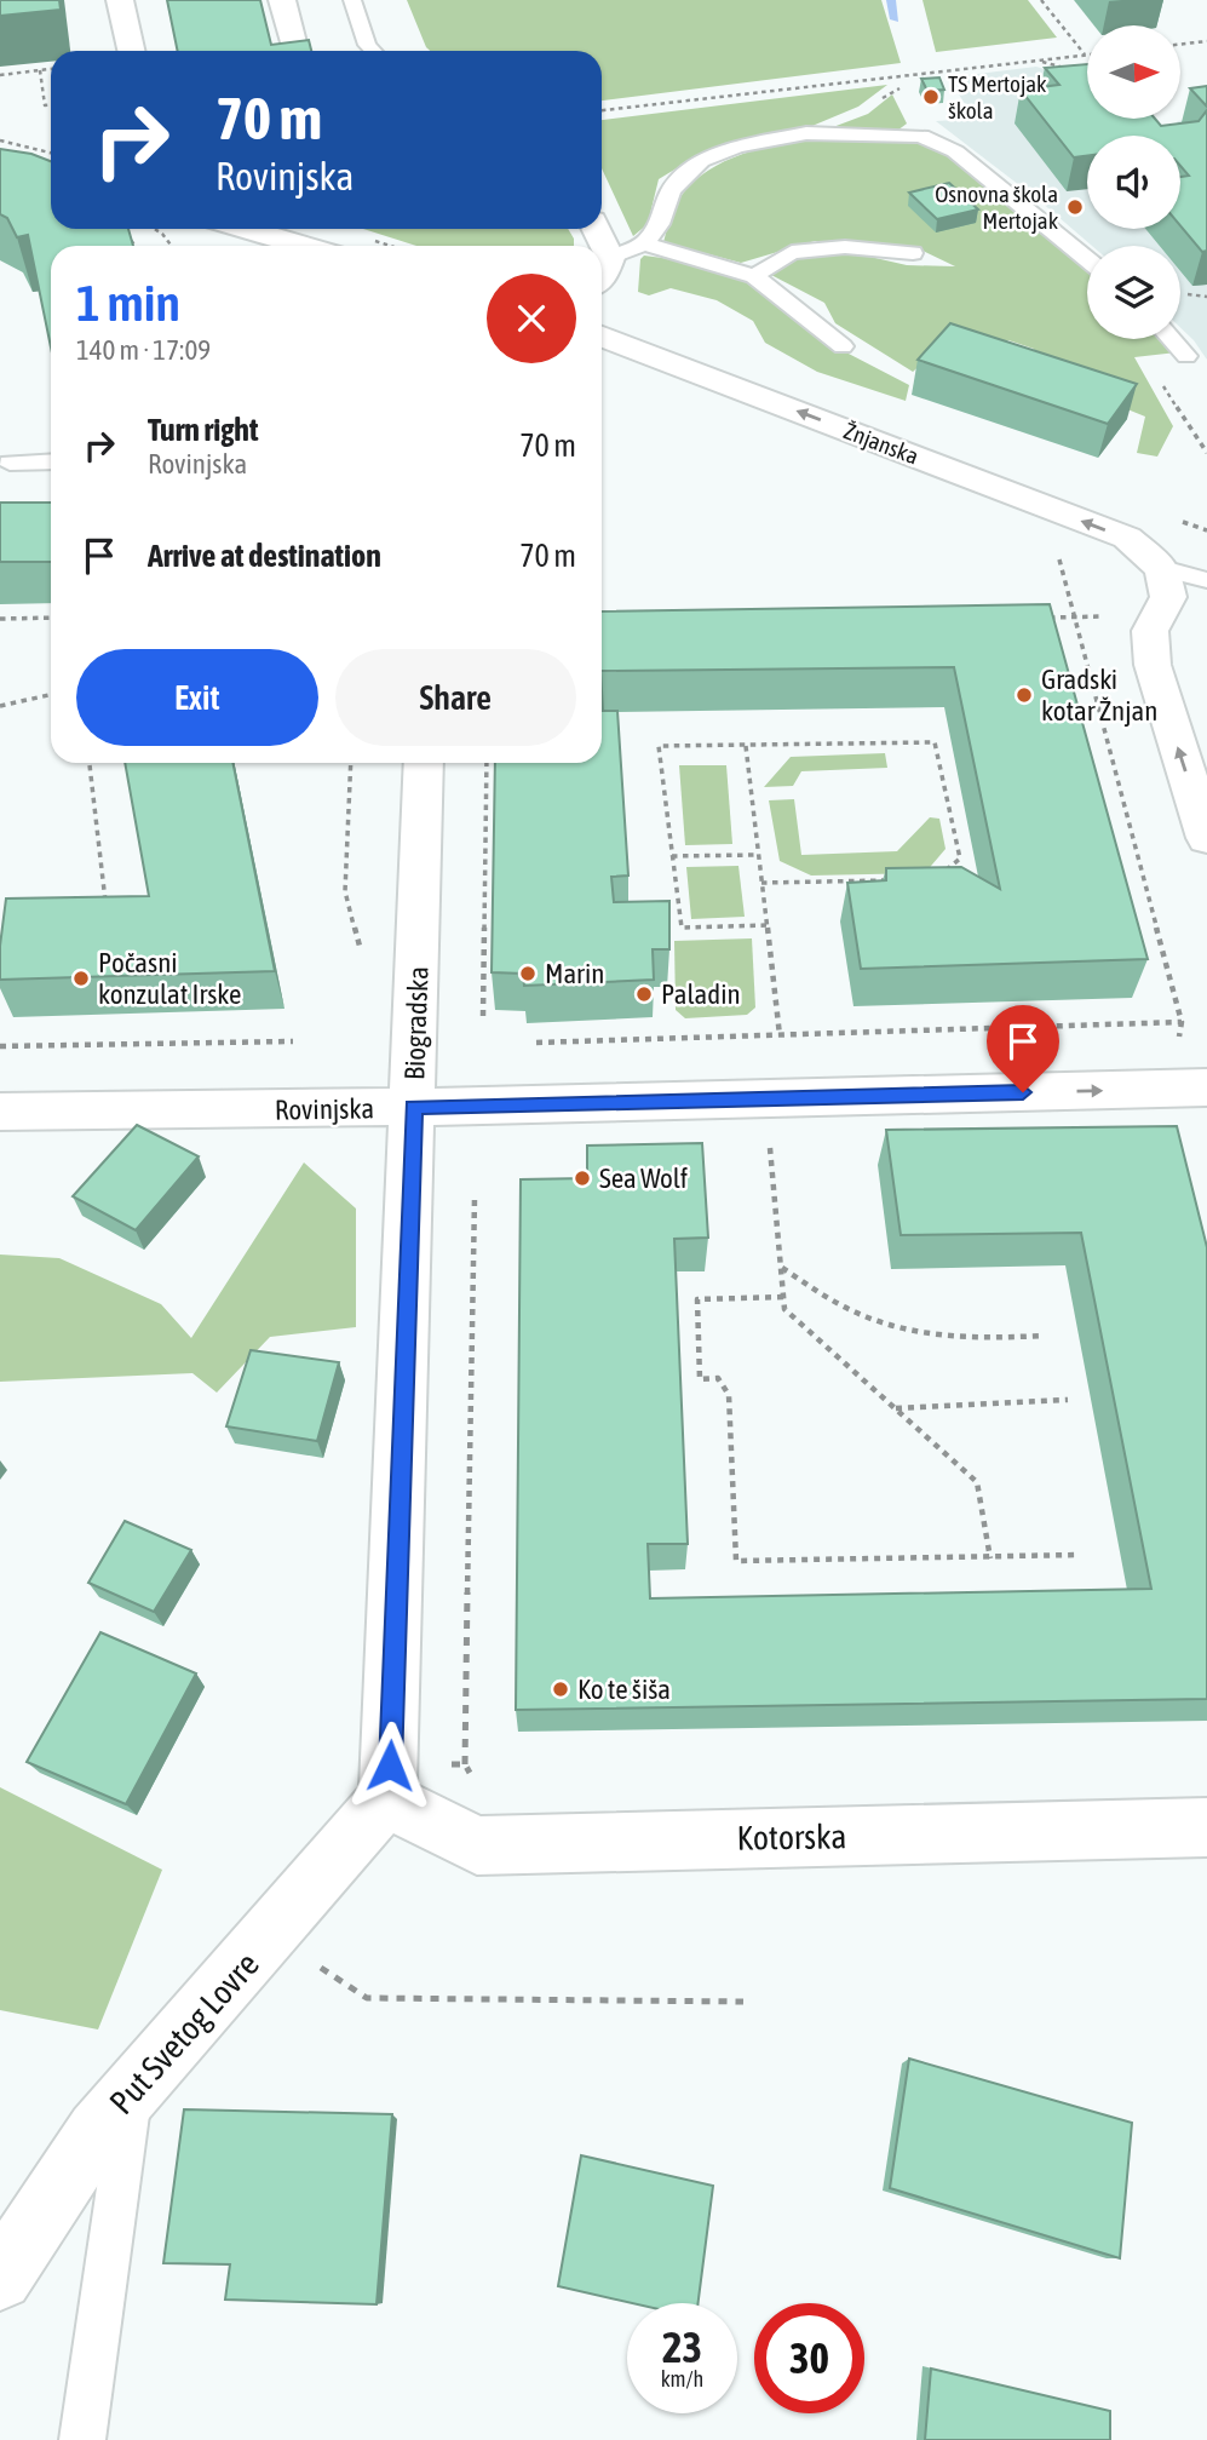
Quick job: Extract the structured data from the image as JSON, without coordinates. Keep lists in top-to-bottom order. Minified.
{"streets":{"street":["Žnjanska","Biogradska","Rovinjska","Kotorska","Put Svetog Lovre"]},"crossings":[["Biogradska","Rovinjska"],["Biogradska","Kotorska"],["Biogradska","Put Svetog Lovre"],["Kotorska","Put Svetog Lovre"]],"one_way":["Žnjanska","Rovinjska"],"places":["TS Mertojak škola","Osnovna škola Mertojak","Gradski kotar Žnjan","Marin","Počasni konzulat Irske","Paladin","Sea Wolf","Ko te šiša"],"north":"right","page":{"turn":["70 m","Rovinjska"],"heading":["1 min","140 m · 17:09"],"list":[{"name":"Turn right","note":"Rovinjska","value":"70 m"},{"name":"Arrive at destination","value":"70 m"}],"buttons":["Exit","Share"],"speed":"23 km/h","limit":"30"}}
